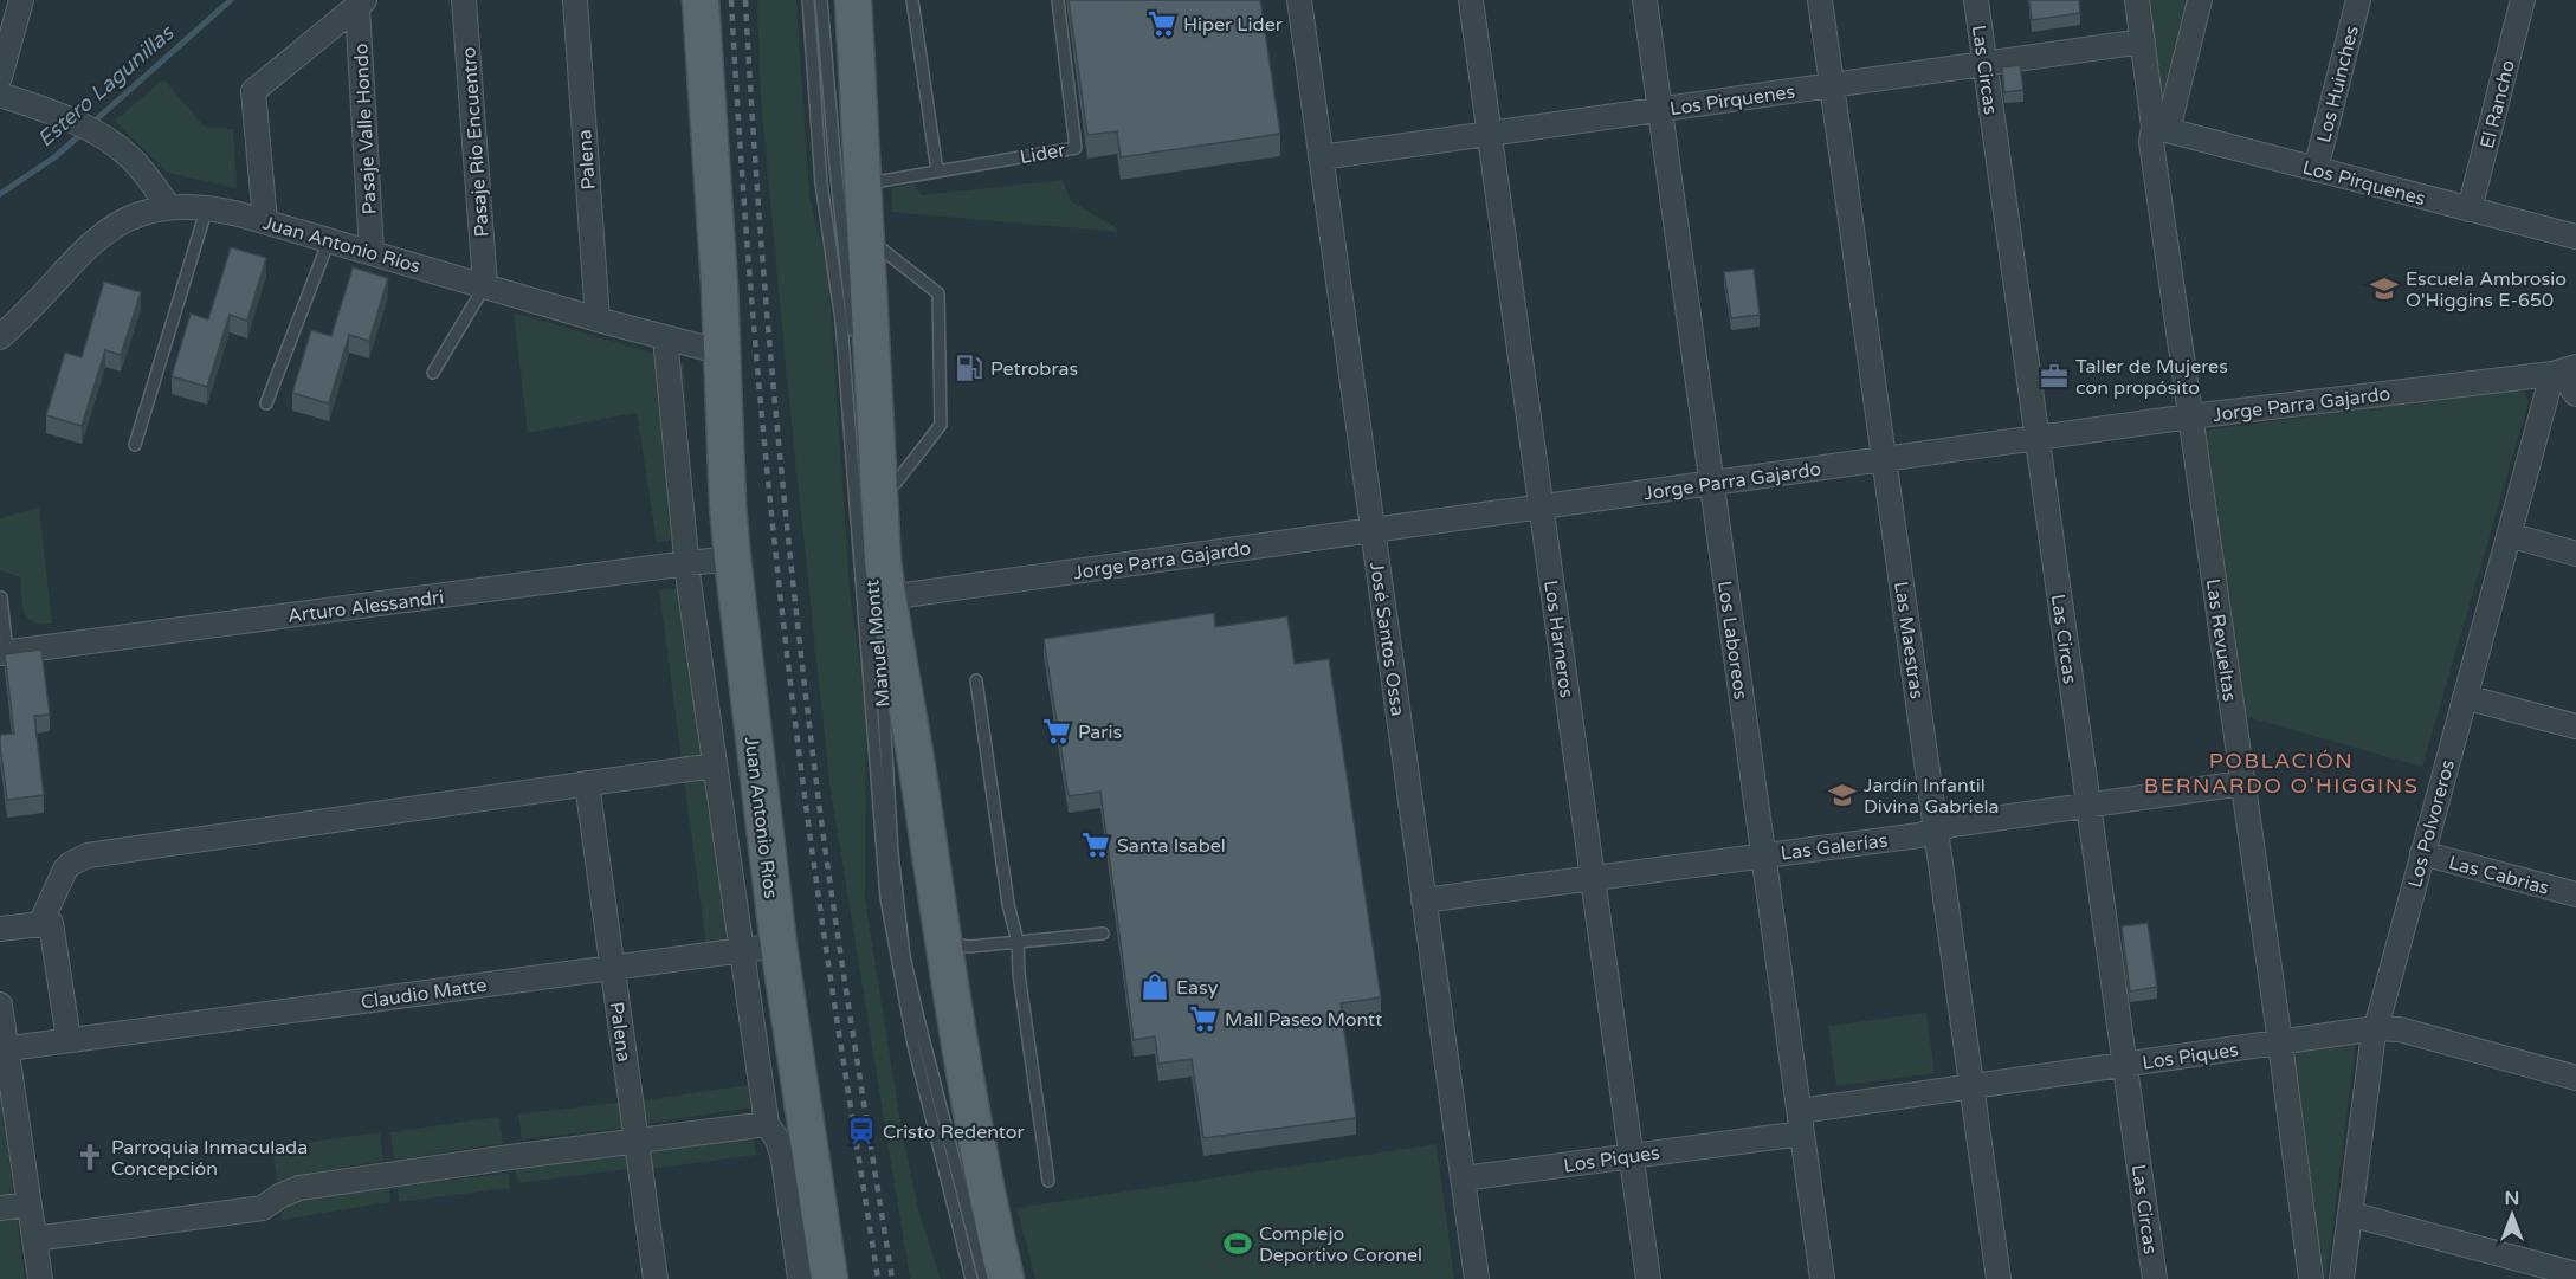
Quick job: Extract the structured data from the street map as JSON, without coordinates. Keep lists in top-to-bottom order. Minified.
{"streets":{"main road":["Juan Antonio Ríos","Manuel Montt"],"street":["Las Circas","Los Huinches","Los Pirquenes","El Rancho","Pasaje Valle Hondo","Pasaje Río Encuentro","Palena","Jorge Parra Gajardo","Arturo Alessandri","José Santos Ossa","Los Harneros","Los Laboreos","Las Maestras","Las Revueltas","Los Polvoreros","Las Galerías","Las Cabrias","Claudio Matte","Los Piques"],"lane":["Lider"]},"crossings":[["Las Circas","Los Pirquenes"],["Las Circas","Jorge Parra Gajardo"],["Las Circas","Las Galerías"],["Las Circas","Los Piques"],["Los Huinches","Los Pirquenes"],["Los Pirquenes","El Rancho"],["Los Pirquenes","José Santos Ossa"],["Los Pirquenes","Los Harneros"],["Los Pirquenes","Los Laboreos"],["Los Pirquenes","Las Maestras"],["Los Pirquenes","Las Revueltas"],["Pasaje Valle Hondo","Juan Antonio Ríos"],["Pasaje Río Encuentro","Juan Antonio Ríos"],["Lider","Manuel Montt"],["Palena","Juan Antonio Ríos"],["Palena","Claudio Matte"],["Juan Antonio Ríos","Arturo Alessandri"],["Juan Antonio Ríos","Claudio Matte"],["Jorge Parra Gajardo","José Santos Ossa"],["Jorge Parra Gajardo","Los Harneros"],["Jorge Parra Gajardo","Los Laboreos"],["Jorge Parra Gajardo","Las Maestras"],["Jorge Parra Gajardo","Las Revueltas"],["Jorge Parra Gajardo","Manuel Montt"],["Jorge Parra Gajardo","Los Polvoreros"],["José Santos Ossa","Las Galerías"],["José Santos Ossa","Los Piques"],["Los Harneros","Las Galerías"],["Los Harneros","Los Piques"],["Los Laboreos","Las Galerías"],["Los Laboreos","Los Piques"],["Las Maestras","Las Galerías"],["Las Maestras","Los Piques"],["Las Revueltas","Las Galerías"],["Las Revueltas","Los Piques"],["Los Polvoreros","Las Cabrias"],["Los Polvoreros","Los Piques"]],"districts":["POBLACIÓN BERNARDO O'HIGGINS"],"water":["Estero Lagunillas"],"places":{"supermarket":["Hiper Lider","Paris","Santa Isabel","Mall Paseo Montt"],"school or university":["Escuela Ambrosio O'Higgins E-650","Jardín Infantil Divina Gabriela"],"fuel station":["Petrobras"],"office":["Taller de Mujeres con propósito"],"shop":["Easy"],"station":["Cristo Redentor"],"church":["Parroquia Inmaculada Concepción"],"sports":["Complejo Deportivo Coronel"]},"north":"top"}
